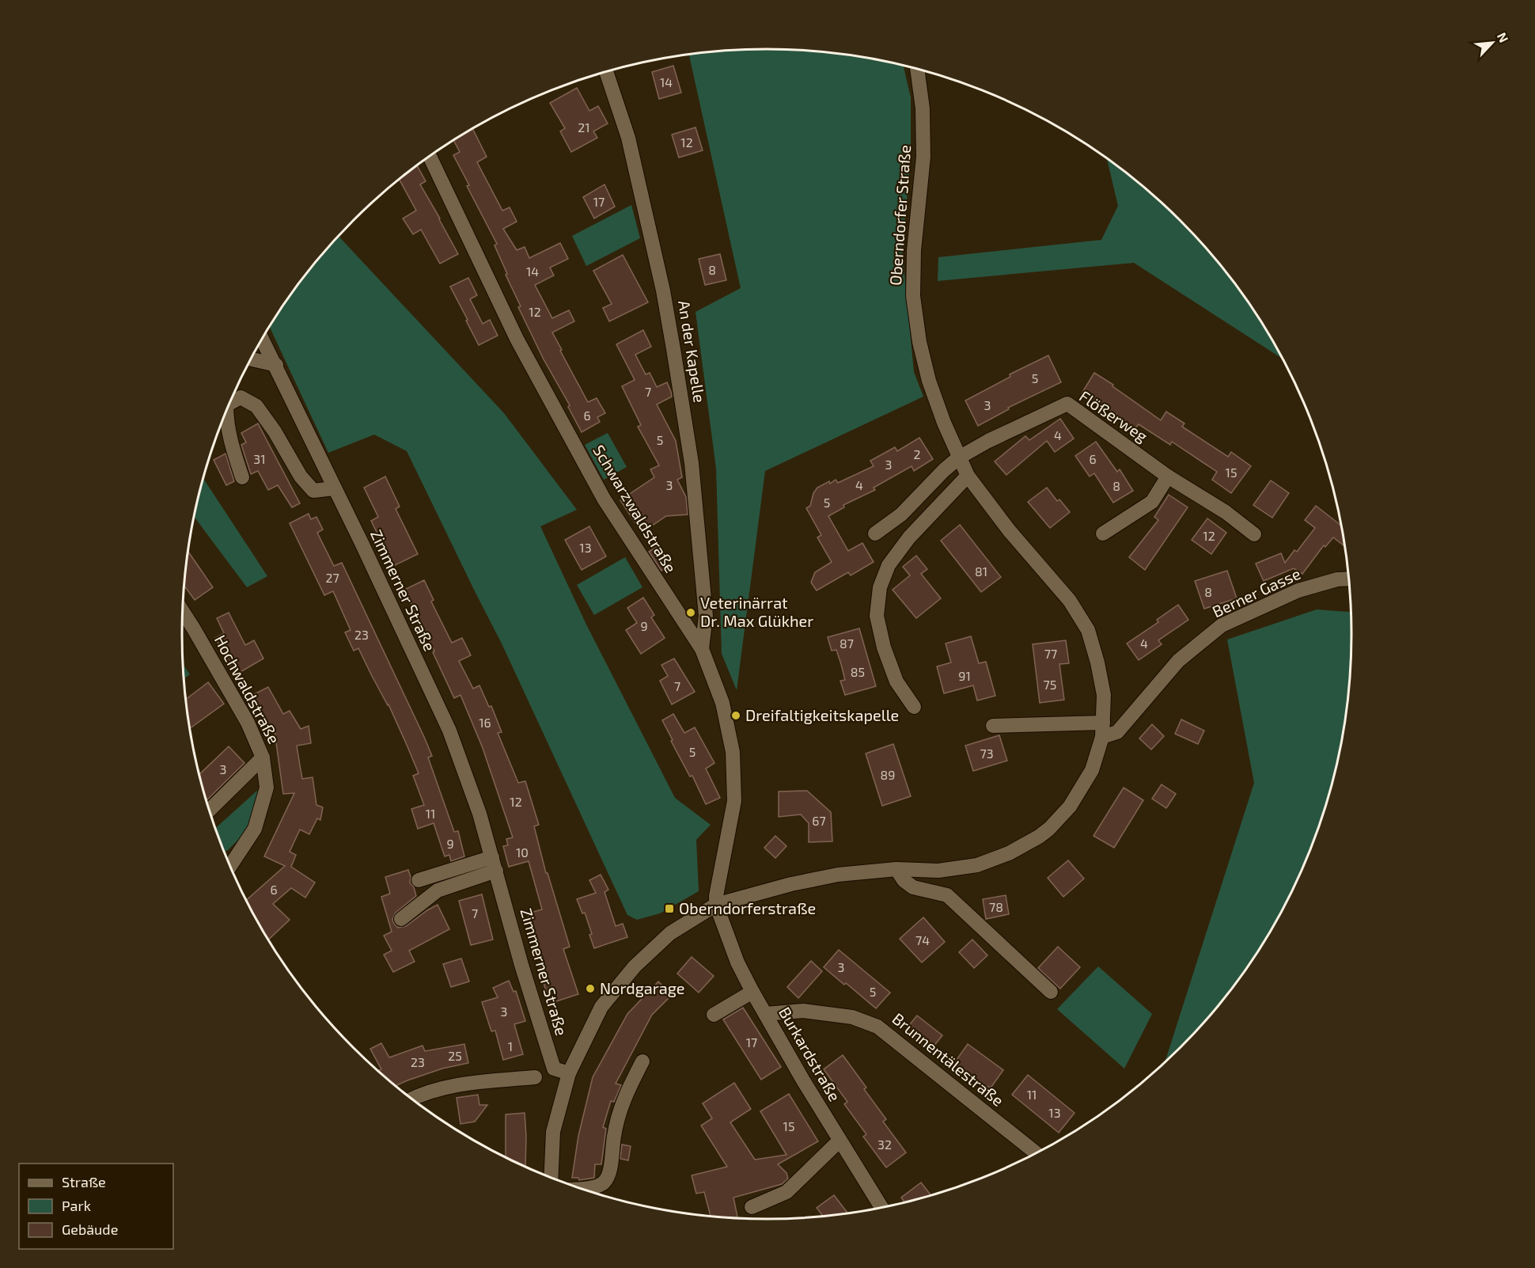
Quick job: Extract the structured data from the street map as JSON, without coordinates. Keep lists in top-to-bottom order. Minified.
{"streets":{"street":["Oberndorfer Straße","An der Kapelle","Flößerweg","Schwarzwaldstraße","Zimmerner Straße","Berner Gasse","Hochwaldstraße","Burkardstraße","Brunnentälestraße"]},"crossings":[["Oberndorfer Straße","Flößerweg"],["Oberndorfer Straße","Schwarzwaldstraße"],["Oberndorfer Straße","Zimmerner Straße"],["Oberndorfer Straße","Berner Gasse"],["Oberndorfer Straße","Burkardstraße"],["An der Kapelle","Schwarzwaldstraße"],["Schwarzwaldstraße","Burkardstraße"],["Burkardstraße","Brunnentälestraße"]],"places":{"other":["Veterinärrat Dr. Max Glükher","Dreifaltigkeitskapelle","Nordgarage"],"transit":["Oberndorferstraße"]},"house_numbers":["14","21","12","17","8","14","12","5","7","3","6","4","5","2","31","6","3","15","3","4","8","5","12","13","81","27","8","9","23","87","4","77","85","91","75","7","16","5","73","3","89","12","11","67","9","10","6","78","7","74","3","5","3","17","1","25","23","11","13","15","32"],"legend":["Straße","Park","Gebäude"],"north":"top right"}
